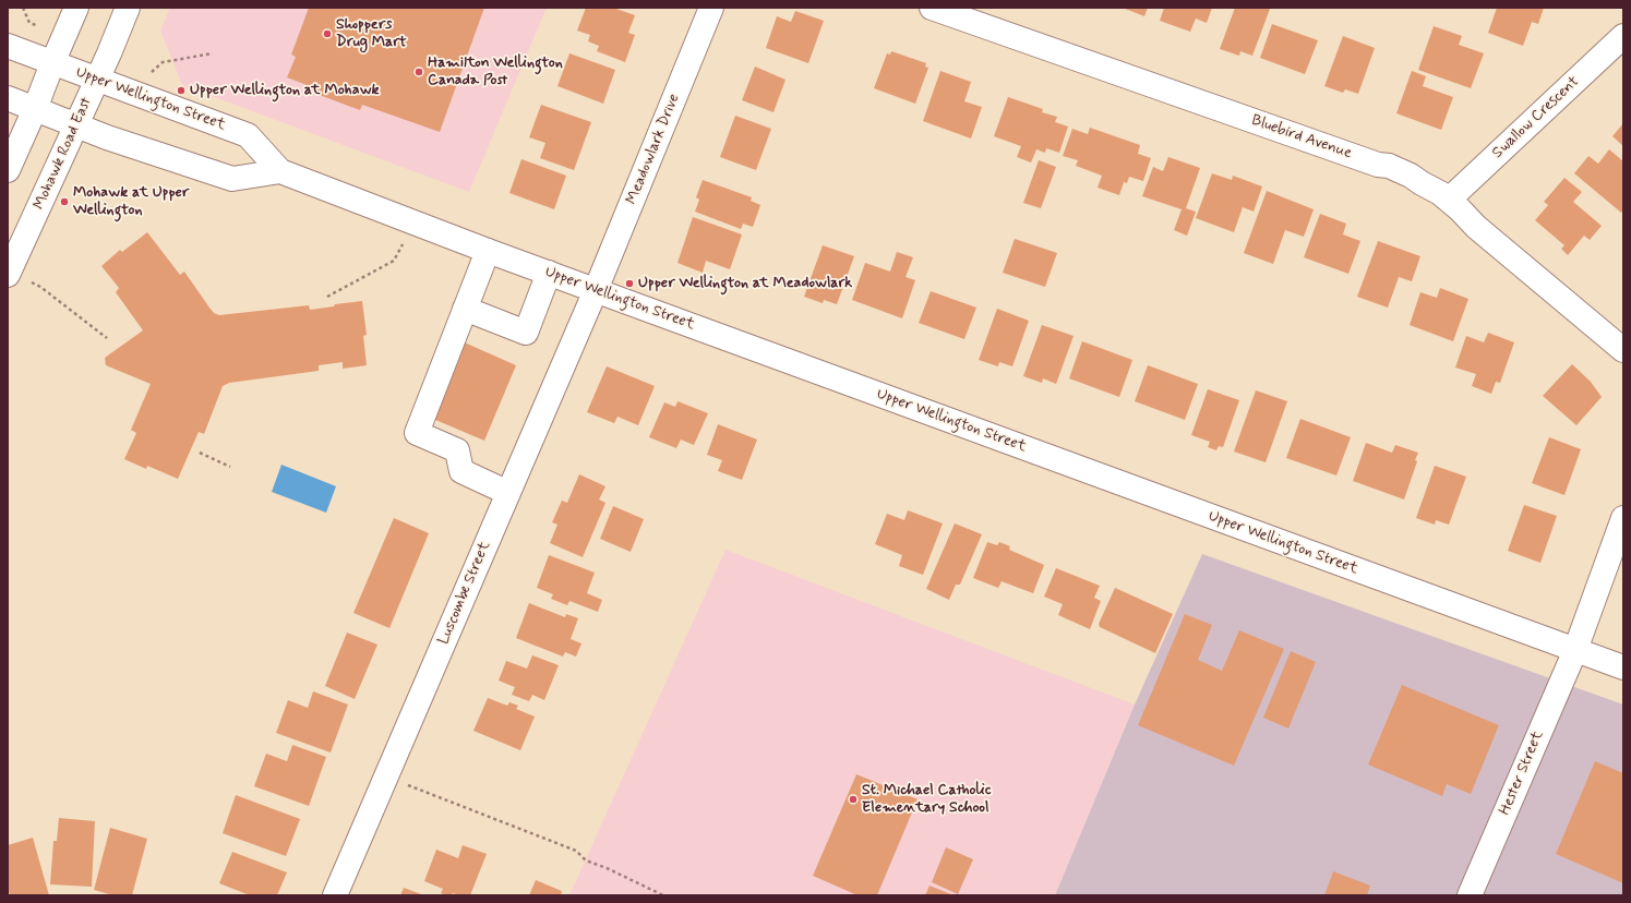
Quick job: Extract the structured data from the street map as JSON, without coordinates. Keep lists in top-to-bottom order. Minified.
{"streets":{"main road":["Upper Wellington Street","Swallow Crescent","Bluebird Avenue","Meadowlark Drive","Mohawk Road East","Luscombe Street","Hester Street"]},"crossings":[["Upper Wellington Street","Meadowlark Drive"],["Upper Wellington Street","Mohawk Road East"],["Upper Wellington Street","Luscombe Street"],["Upper Wellington Street","Hester Street"],["Swallow Crescent","Bluebird Avenue"],["Meadowlark Drive","Luscombe Street"]],"places":["Shoppers Drug Mart","Hamilton Wellington Canada Post","Upper Wellington at Mohawk","Mohawk at Upper Wellington","Upper Wellington at Meadowlark","St. Michael Catholic Elementary School"]}
